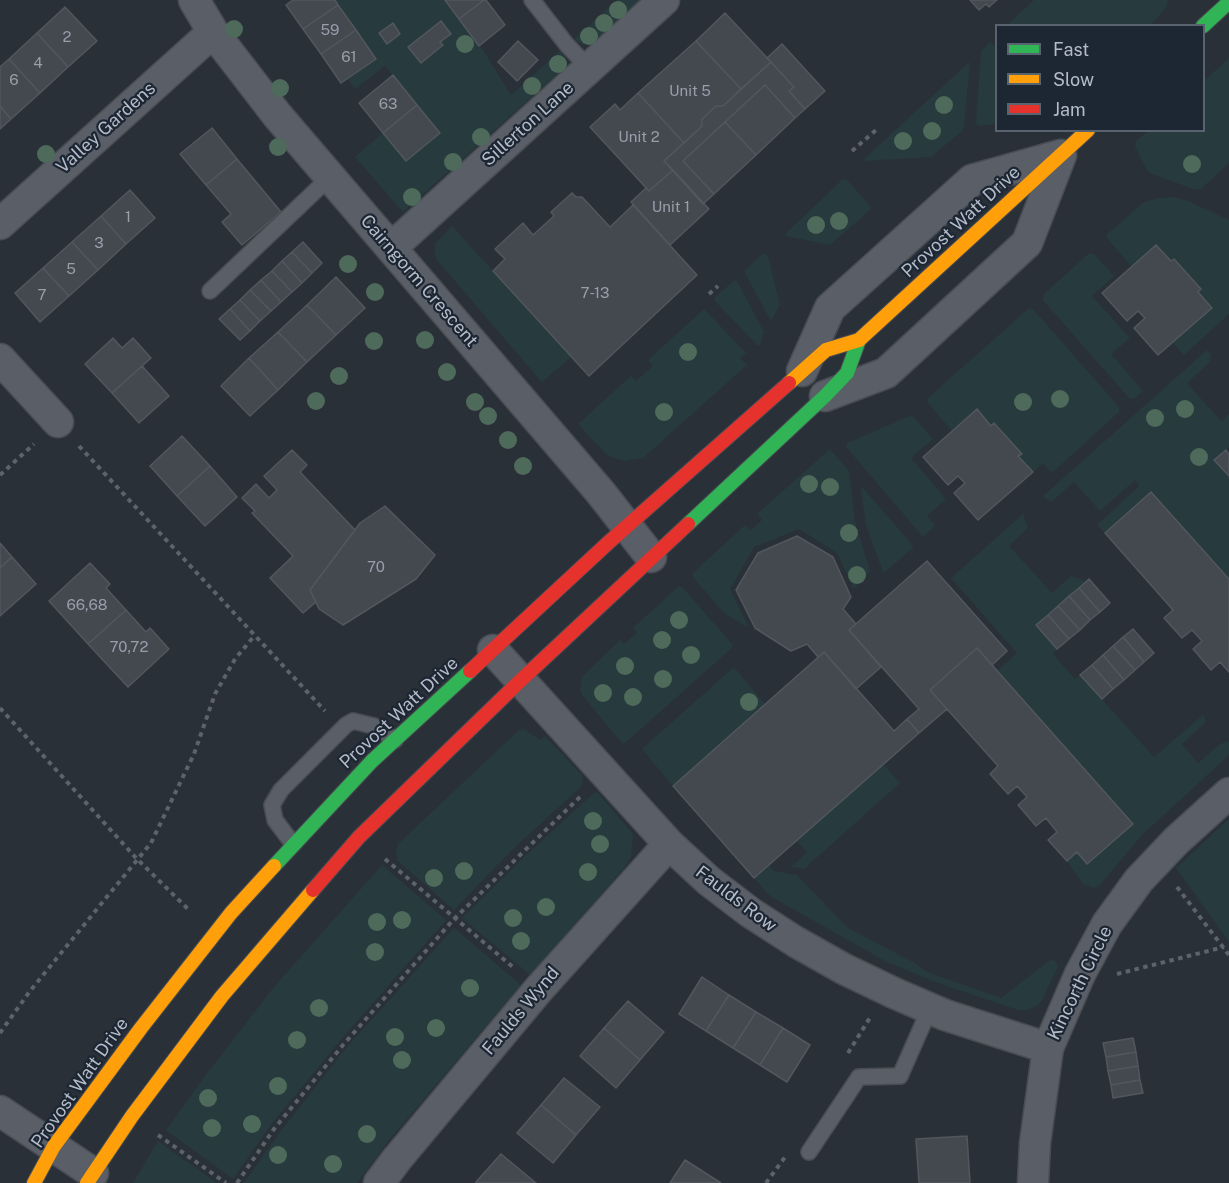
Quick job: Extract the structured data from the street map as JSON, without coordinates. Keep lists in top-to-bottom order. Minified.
{"streets":{"street":["Sillerton Lane","Valley Gardens","Provost Watt Drive","Cairngorm Crescent","Faulds Row","Kincorth Circle","Faulds Wynd"]},"crossings":[["Sillerton Lane","Cairngorm Crescent"],["Valley Gardens","Cairngorm Crescent"],["Provost Watt Drive","Cairngorm Crescent"],["Provost Watt Drive","Faulds Row"],["Faulds Row","Kincorth Circle"],["Faulds Row","Faulds Wynd"]],"house_numbers":["59","2","61","4","6","Unit 5","63","Unit 2","Unit 1","1","3","5","7-13","7","70","66,68","70,72"],"legend":["Fast","Slow","Jam"]}
